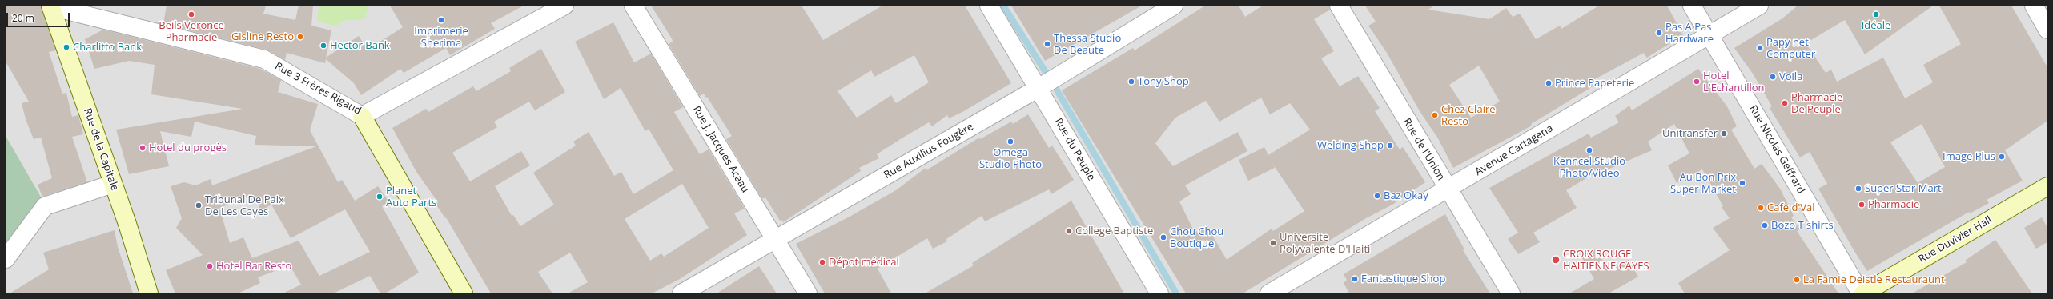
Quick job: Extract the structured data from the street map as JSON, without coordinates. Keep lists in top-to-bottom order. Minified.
{"streets":{"street":["Rue 3 Frères Rigaud","Rue de la Capitale","Rue J. Jacques Acaau","Rue du Peuple","Rue de l'Union","Rue Nicolas Geffrard","Avenue Cartagena","Rue Auxilius Fougère","Rue Duvivier Hall"]},"crossings":[["Rue 3 Frères Rigaud","Rue de la Capitale"],["Rue J. Jacques Acaau","Rue Auxilius Fougère"],["Rue du Peuple","Rue Auxilius Fougère"],["Rue de l'Union","Avenue Cartagena"],["Rue Nicolas Geffrard","Avenue Cartagena"]],"places":["Beils Veronce Pharmacie","Idéale","Imprimerie Sherima","Pas A Pas Hardware","Gisline Resto","Thessa Studio De Beaute","Hector Bank","Charlitto Bank","Papy net Computer","Voila","Tony Shop","Hotel L'Echantillon","Prince Papeterie","Pharmacie De Peuple","Chez Claire Resto","Unitransfer","Omega Studio Photo","Welding Shop","Hotel du progès","Kenncel Studio Photo/Video","Image Plus","Au Bon Prix Super Market","Super Star Mart","Baz Okay","Planet Auto Parts","Pharmacie","Tribunal De Paix De Les Cayes","Cafe d'Val","Bozo T shirts","College Baptiste","Chou Chou Boutique","Universite Polyvalente D'Haiti","CROIX ROUGE HAITIENNE CAYES","Dépot médical","Hotel Bar Resto","Fantastique Shop","La Famie Deistle Restauraunt"],"scale_bar":"20 m"}
